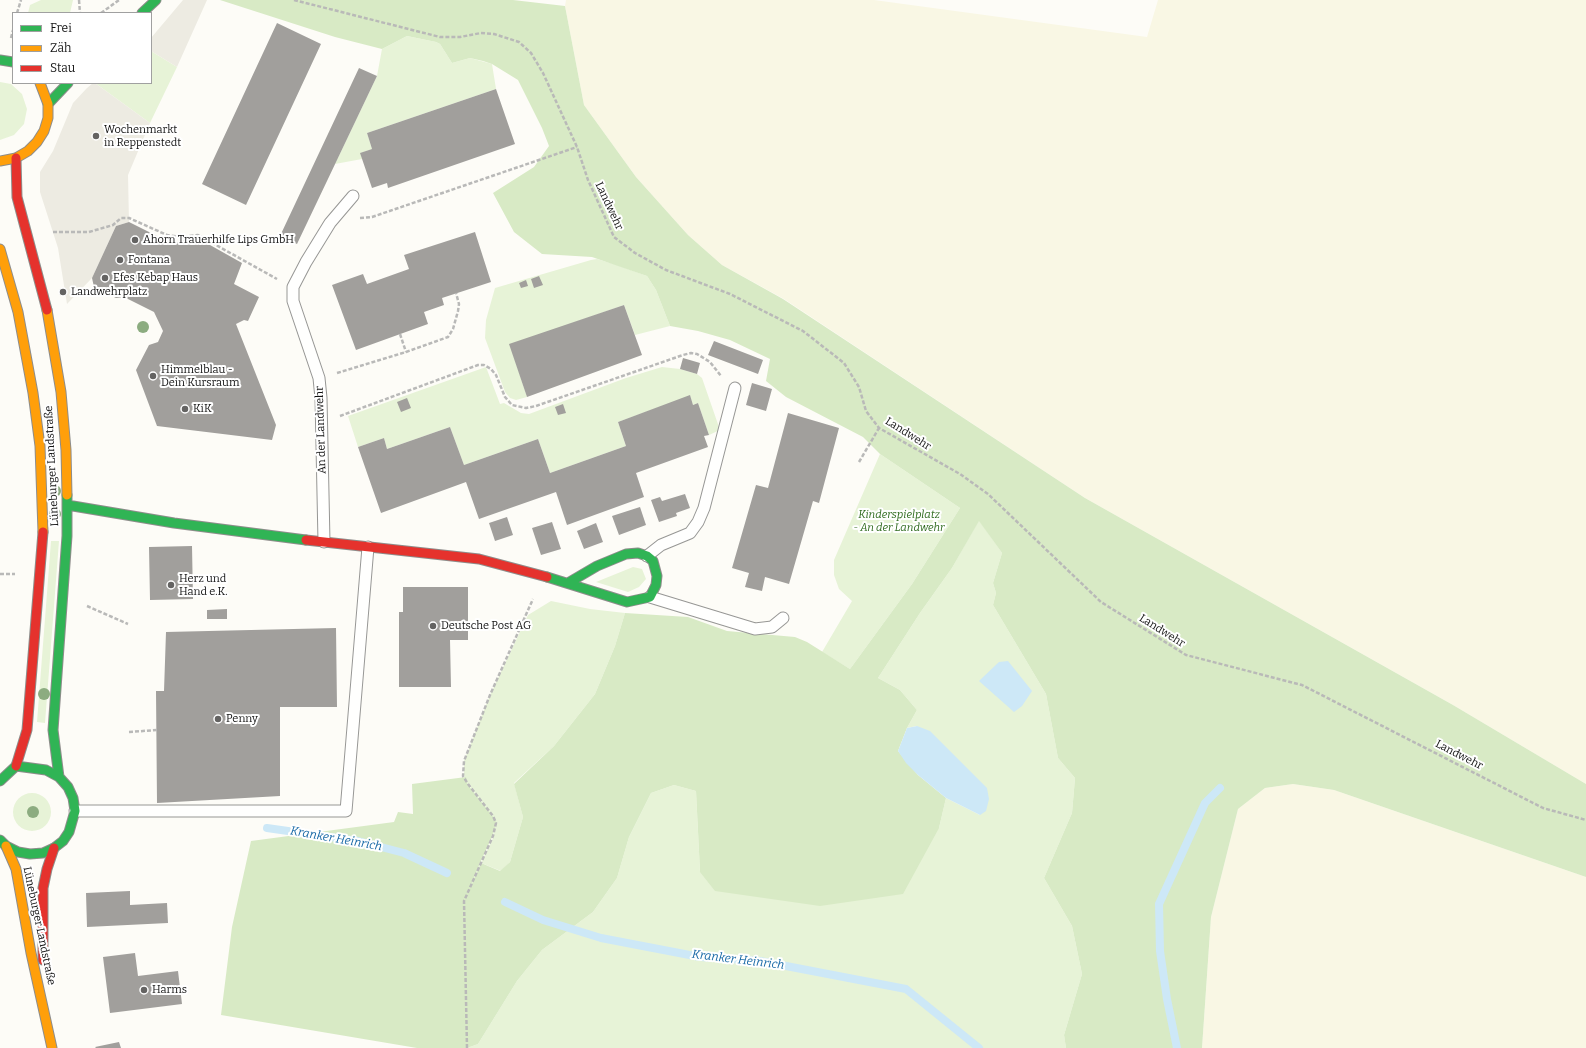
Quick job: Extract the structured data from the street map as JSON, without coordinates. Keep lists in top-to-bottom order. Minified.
{"streets":{"main road":["Lüneburger Landstraße"],"lane":["An der Landwehr"],"path":["Landwehr"]},"water":["Kranker Heinrich"],"parks":["Kinderspielplatz - An der Landwehr"],"places":["Wochenmarkt in Reppenstedt","Ahorn Trauerhilfe Lips GmbH","Fontana","Efes Kebap Haus","Landwehrplatz","Himmelblau - Dein Kursraum","KiK","Herz und Hand e.K.","Deutsche Post AG","Penny","Harms"],"legend":["Frei","Zäh","Stau"]}
